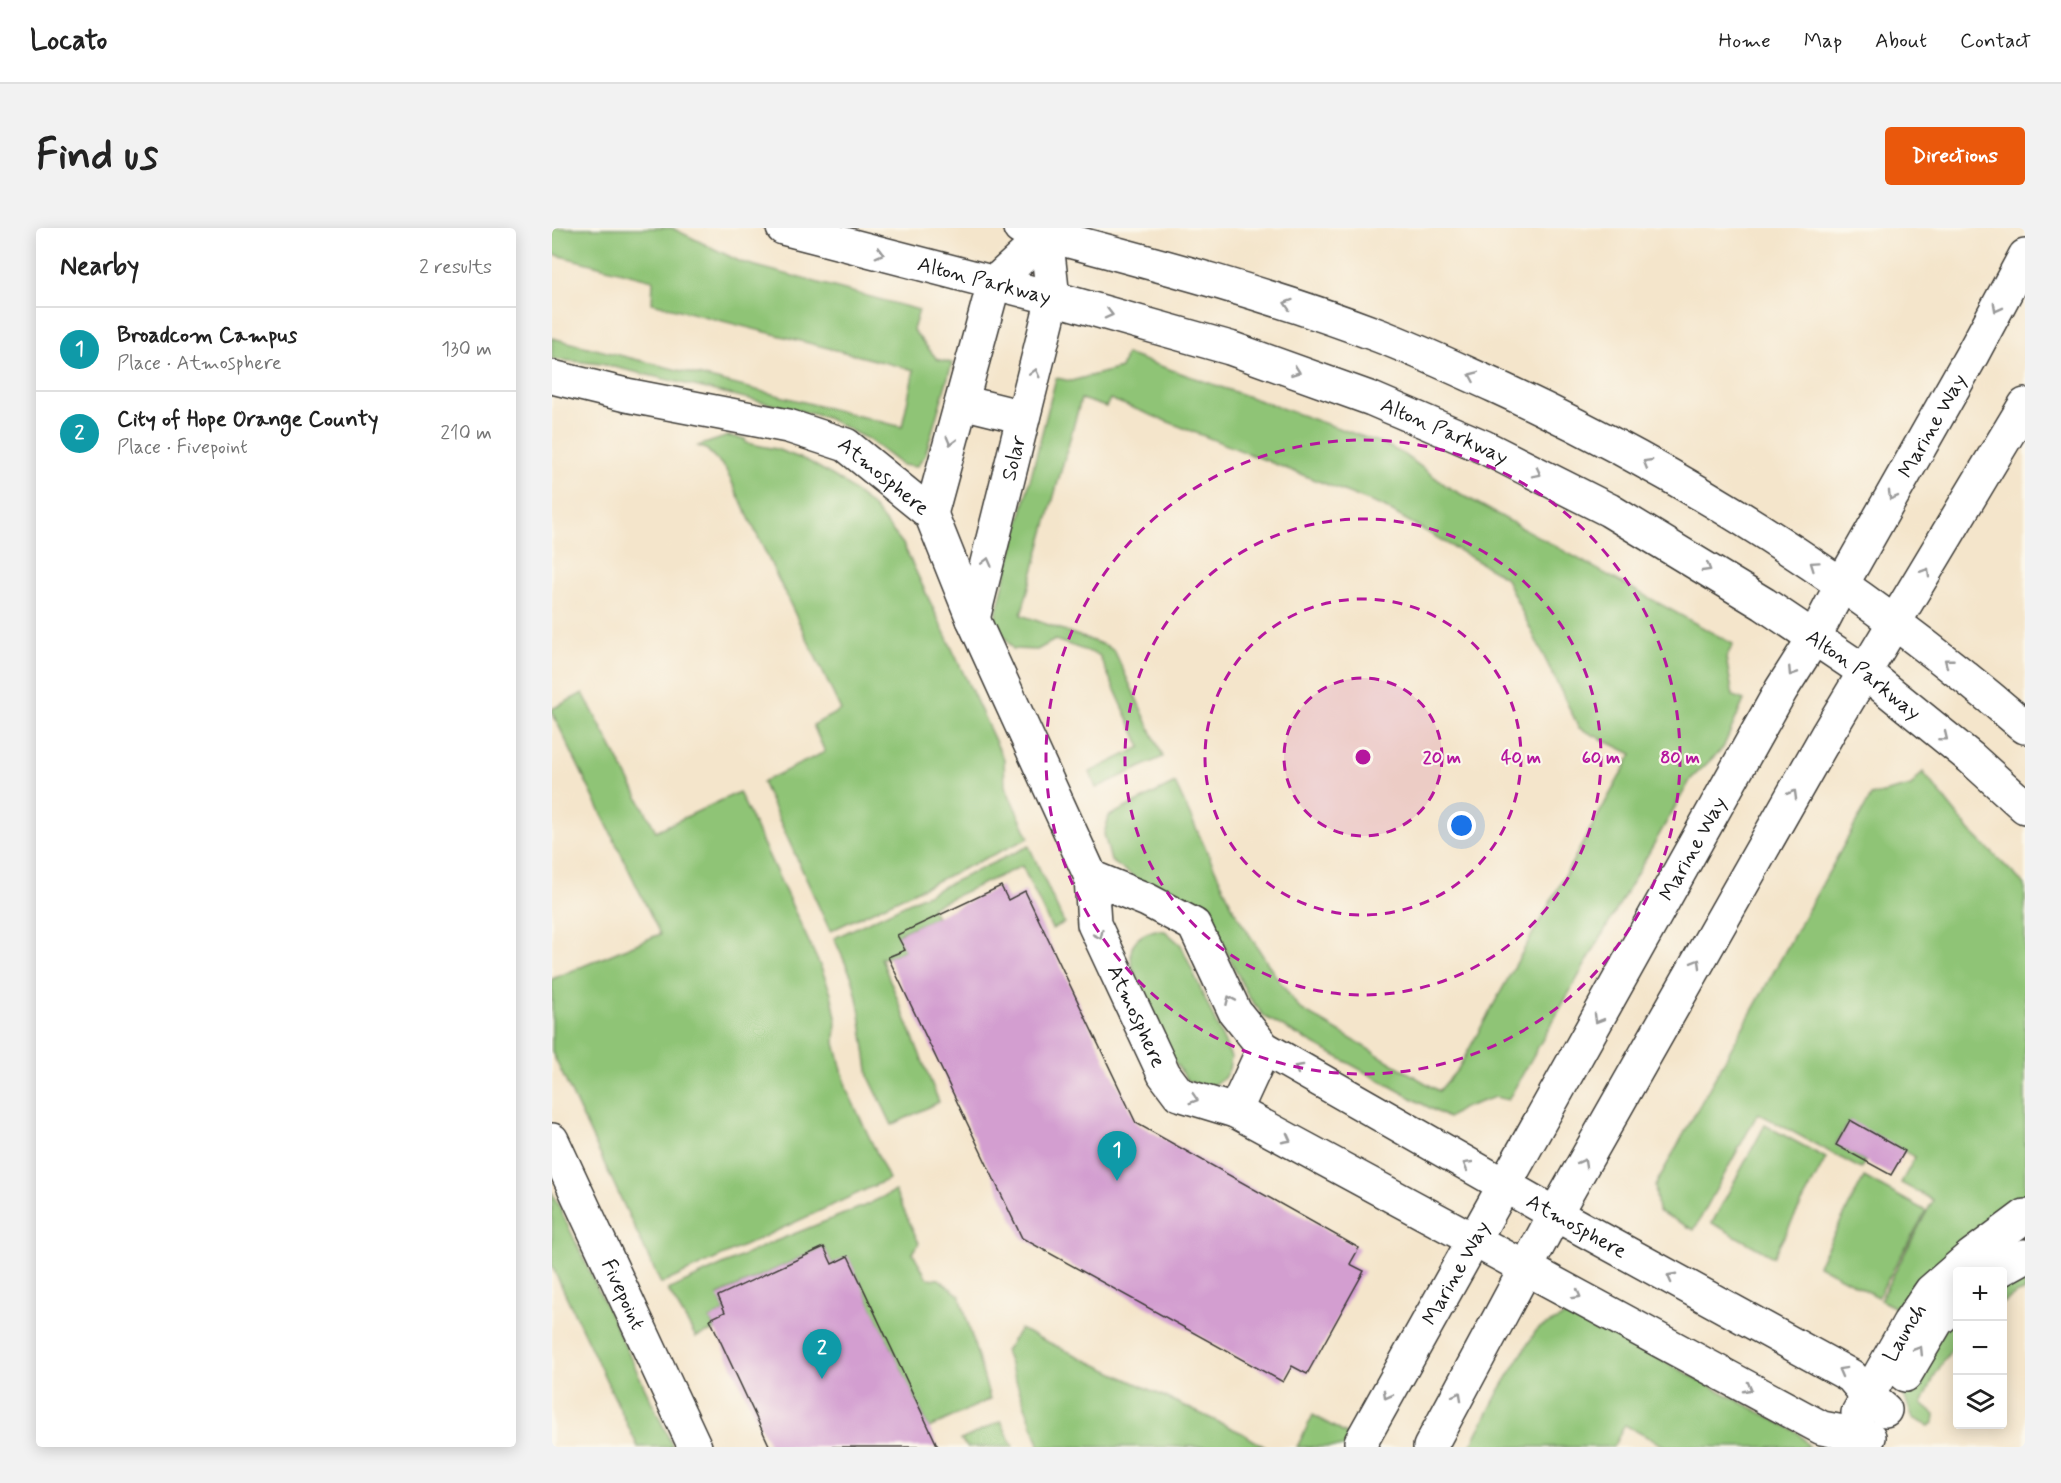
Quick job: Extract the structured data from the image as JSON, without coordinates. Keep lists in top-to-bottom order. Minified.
{"streets":{"main road":["Alton Parkway","Marine Way","Solar","Atmosphere","Fivepoint","Launch"]},"crossings":[["Alton Parkway","Marine Way"],["Alton Parkway","Solar"],["Marine Way","Atmosphere"],["Solar","Atmosphere"],["Atmosphere","Launch"]],"page":{"header":"Locato","nav":["Home","Map","About","Contact"],"buttons":"Directions","title":"Find us","heading":["Nearby","2 results"],"list":[{"mark":"1","name":"Broadcom Campus","note":"Place · Atmosphere","value":"130 m"},{"mark":"2","name":"City of Hope Orange County","note":"Place · Fivepoint","value":"210 m"}],"pins":["1","2"],"map_buttons":["+","−"]},"rings":["20 m","40 m","60 m","80 m"]}
